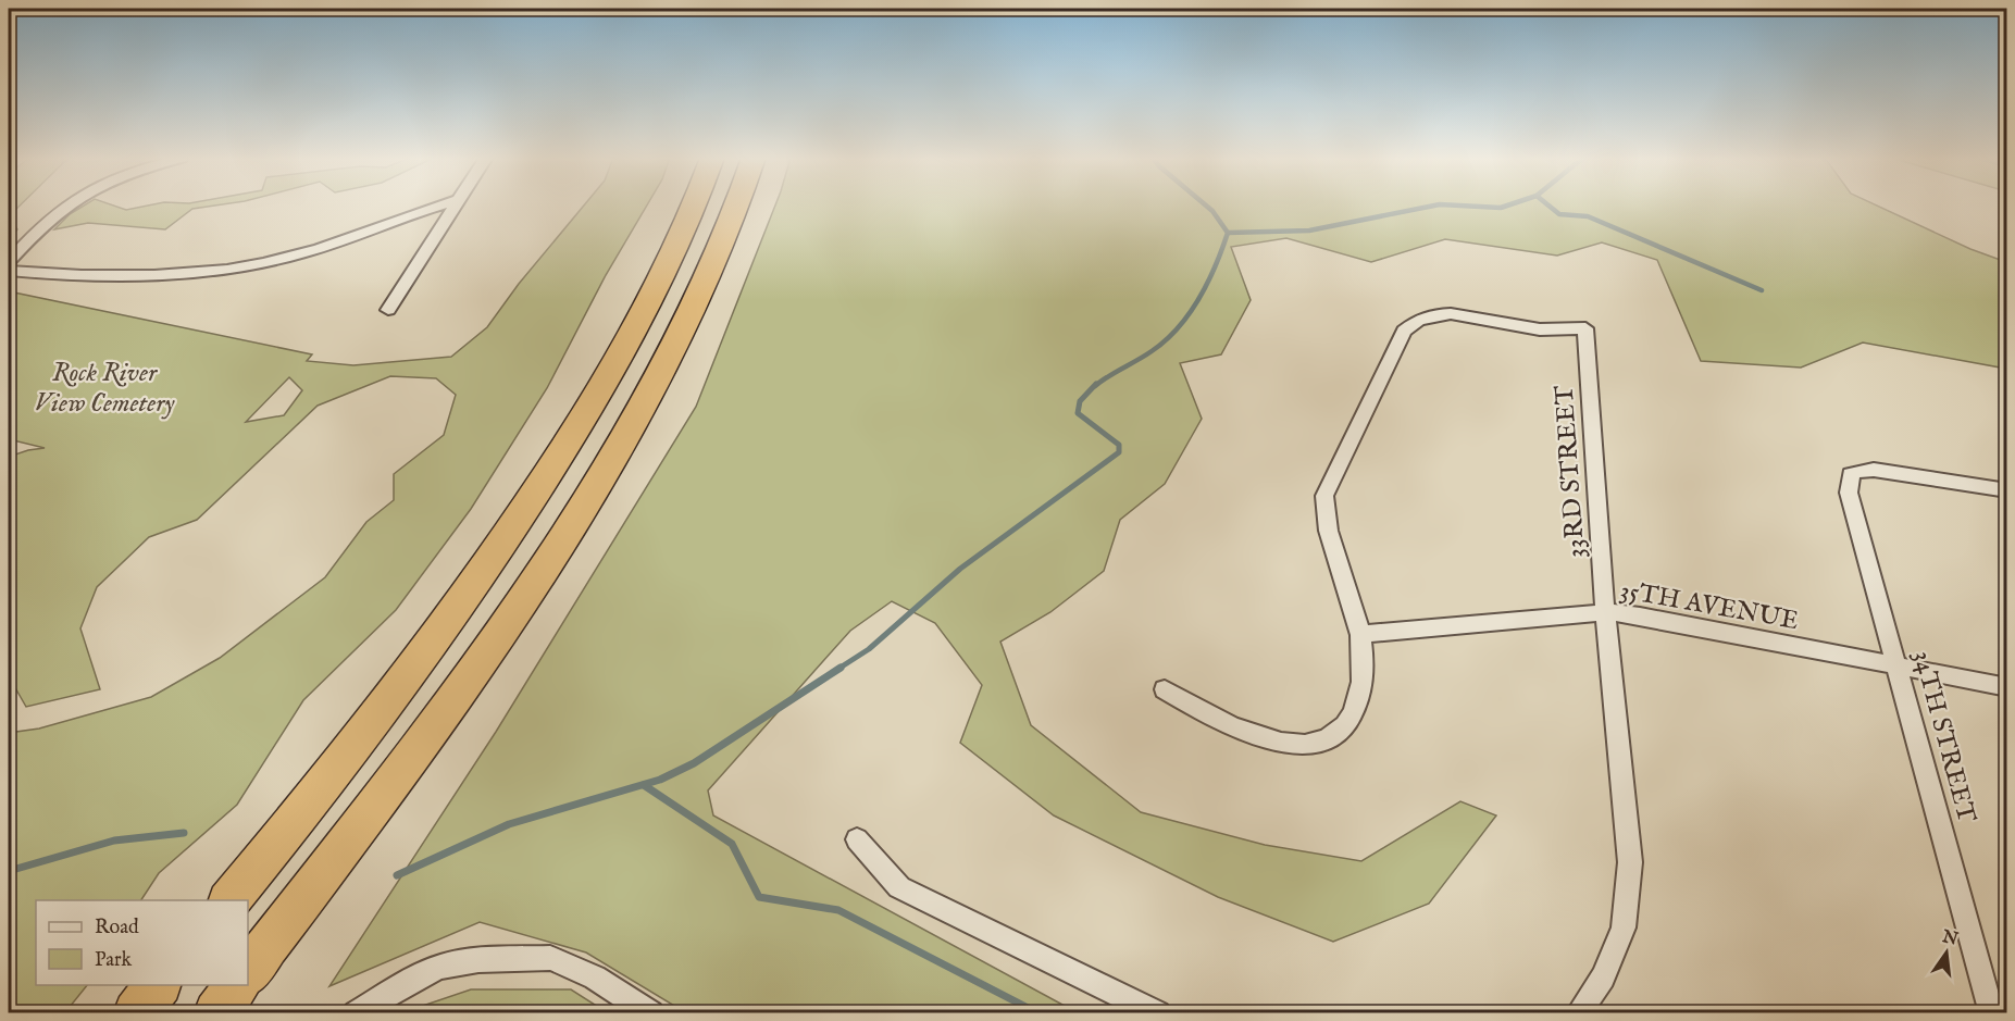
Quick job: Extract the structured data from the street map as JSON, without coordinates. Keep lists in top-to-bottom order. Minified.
{"streets":{"street":["33RD STREET","35TH AVENUE","34TH STREET"]},"crossings":[["33RD STREET","35TH AVENUE"],["35TH AVENUE","34TH STREET"]],"parks":["Rock River View Cemetery"],"legend":["Road","Park"],"north":"top"}
